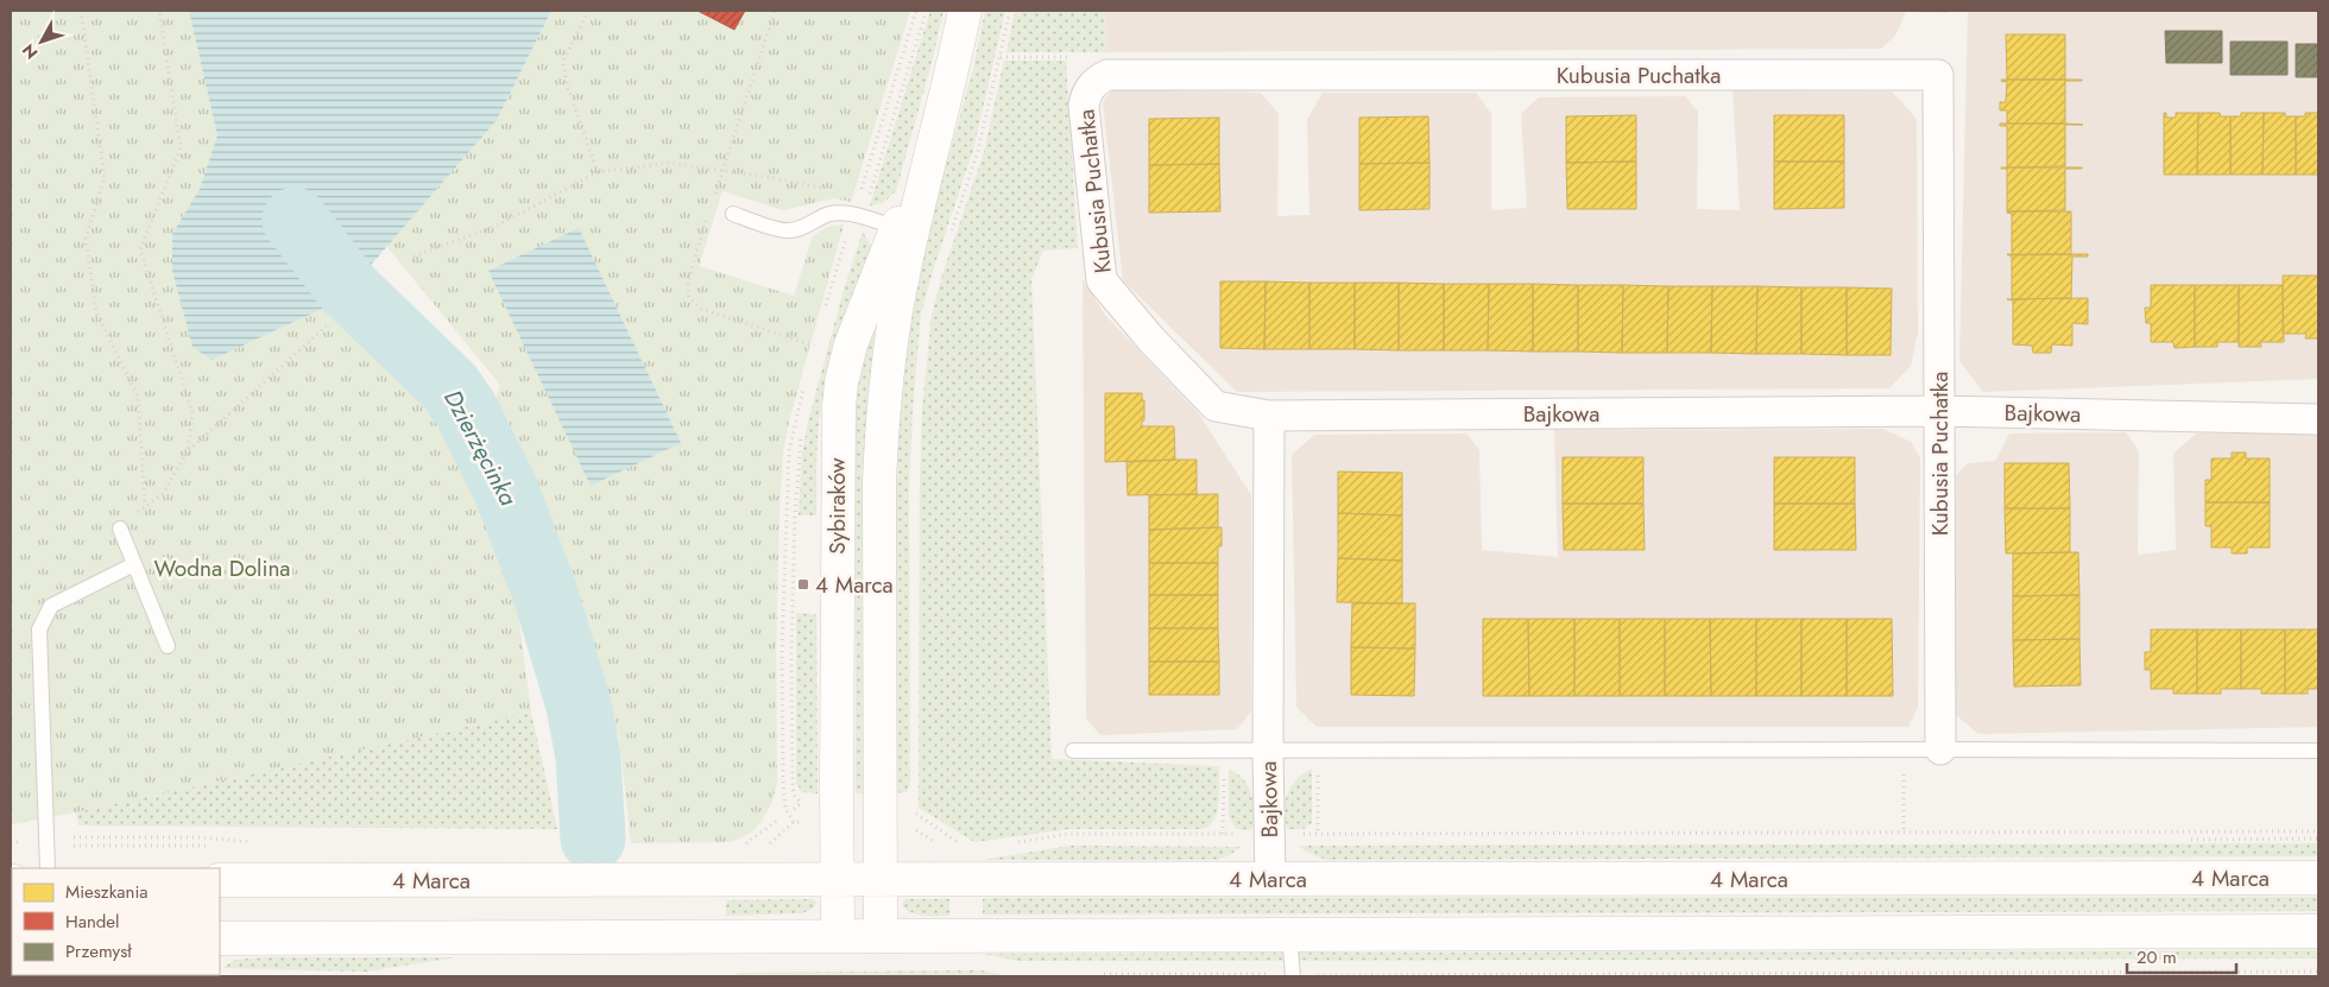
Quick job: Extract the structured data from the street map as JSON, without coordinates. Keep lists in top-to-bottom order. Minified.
{"streets":{"main road":["Sybiraków","4 Marca"],"street":["Kubusia Puchatka","Bajkowa"]},"crossings":[["Kubusia Puchatka","Bajkowa"],["Bajkowa","4 Marca"],["Sybiraków","4 Marca"]],"water":["Dzierżęcinka"],"parks":["Wodna Dolina"],"places":{"transit":["4 Marca"]},"legend":["Mieszkania","Handel","Przemysł"],"scale_bar":"20 m","north":"bottom left"}
